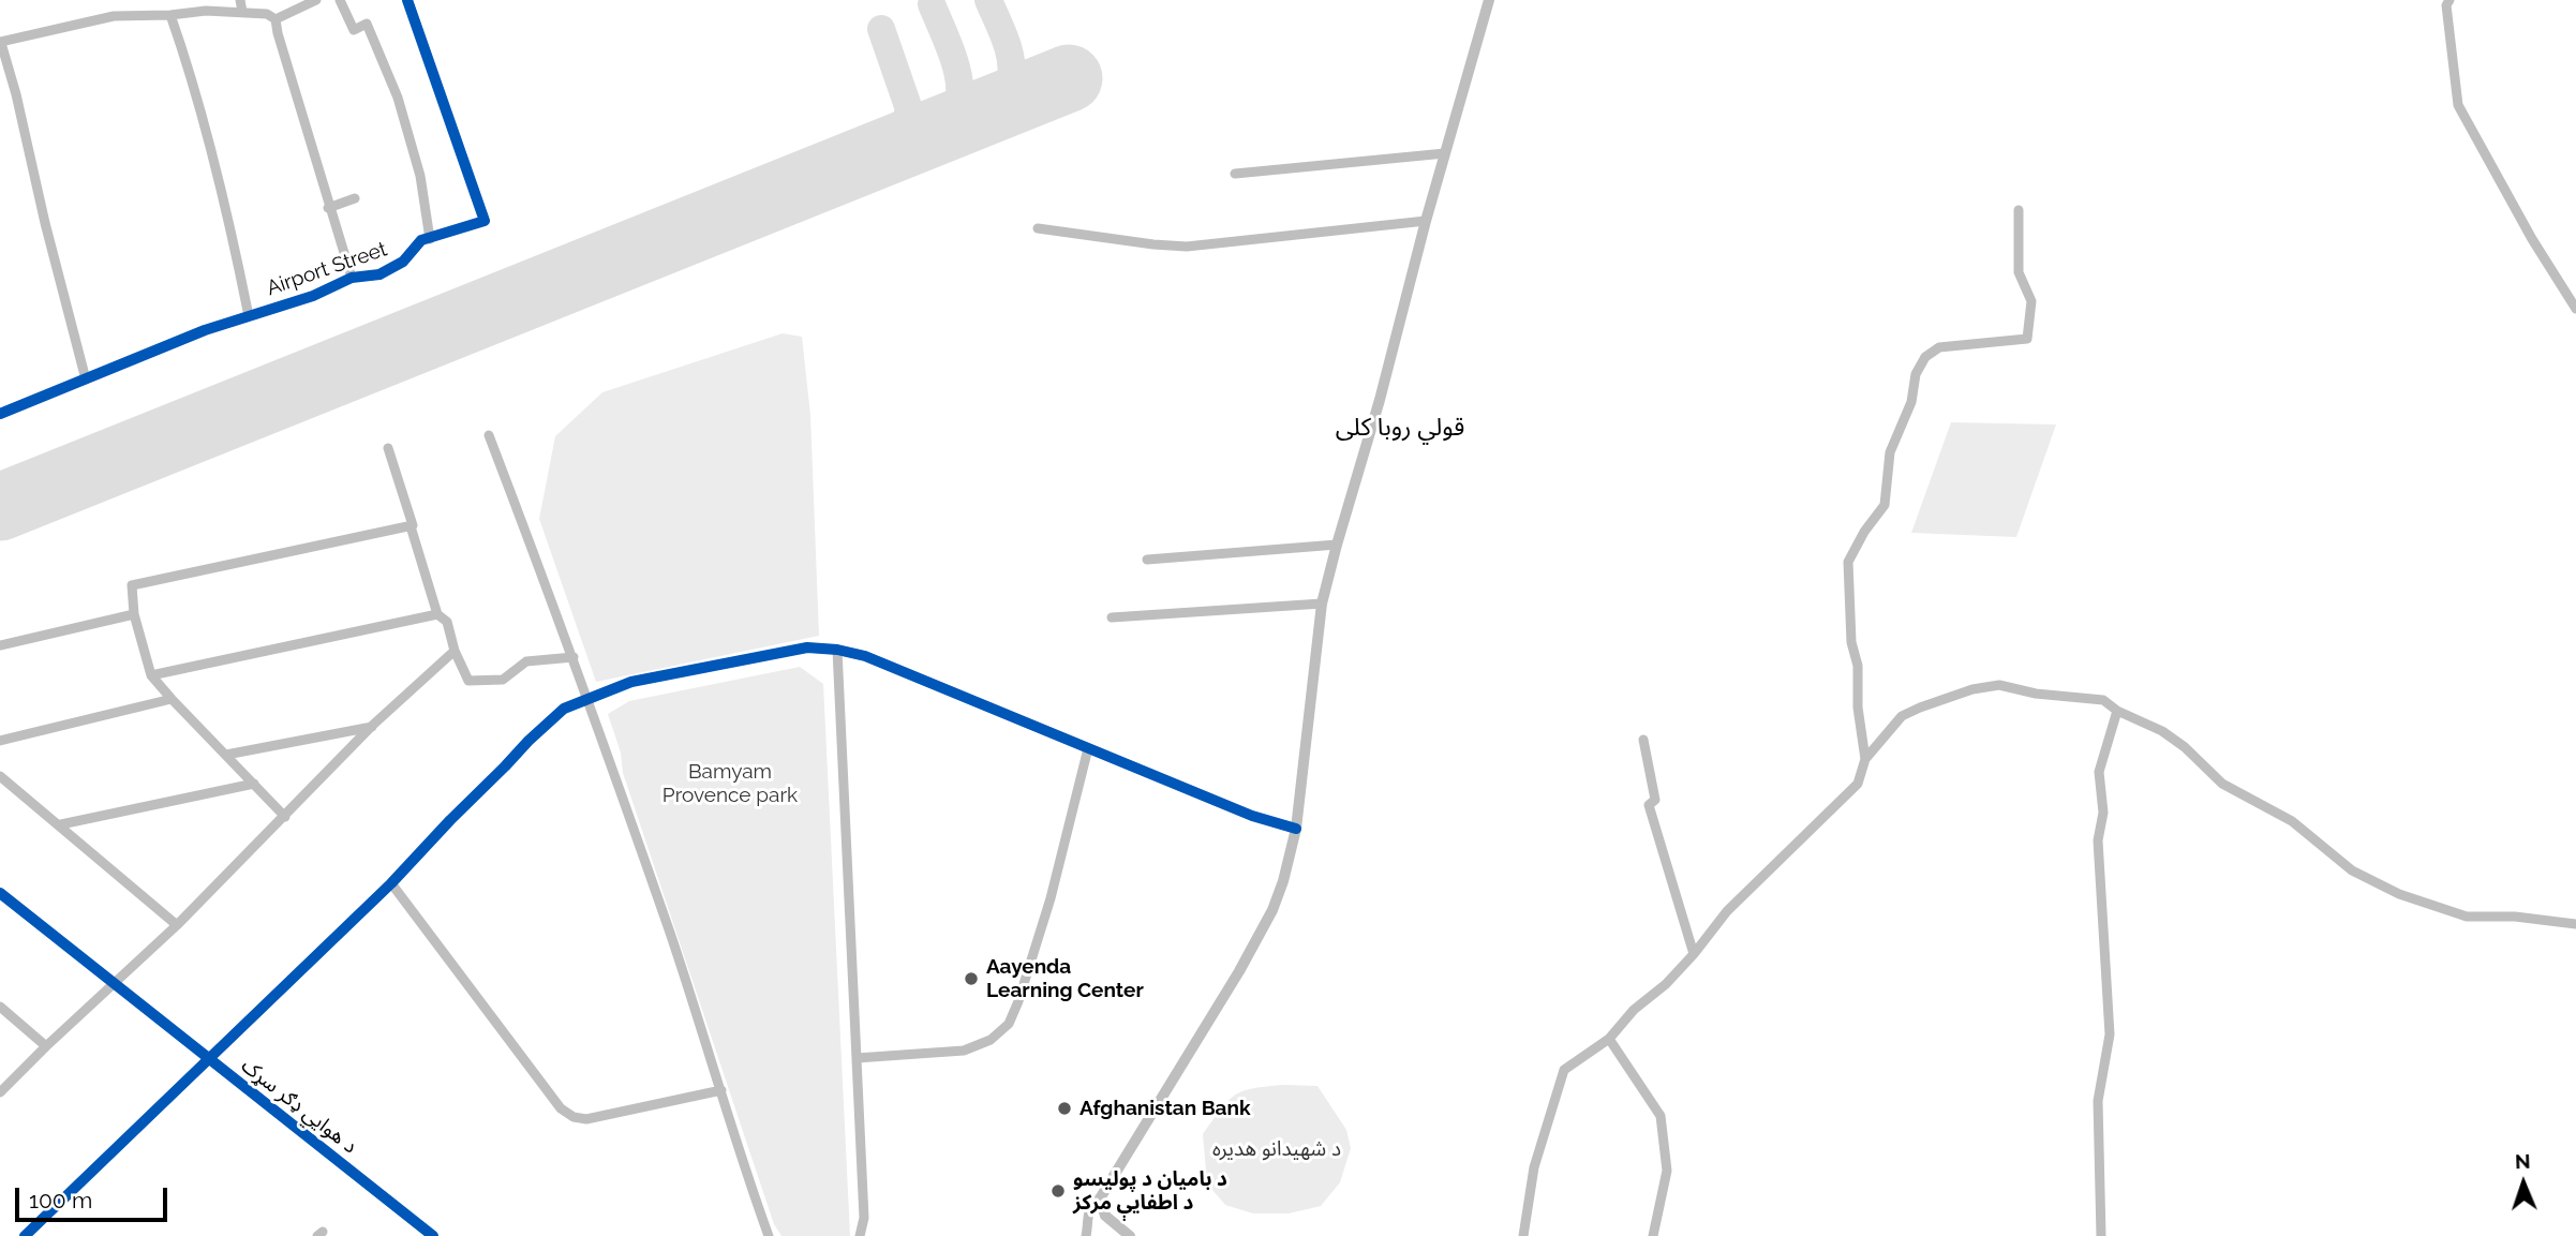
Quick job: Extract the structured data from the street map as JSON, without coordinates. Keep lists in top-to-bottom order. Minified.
{"streets":{"street":["Airport Street","د هوايي ډګر سړک"]},"districts":["قولي روبا کلی"],"parks":["Bamyam Provence park","د شهیدانو هدیره"],"places":["Aayenda Learning Center","Afghanistan Bank","د بامیان د پولیسو د اطفايې مرکز"],"scale_bar":"100 m","north":"top"}
